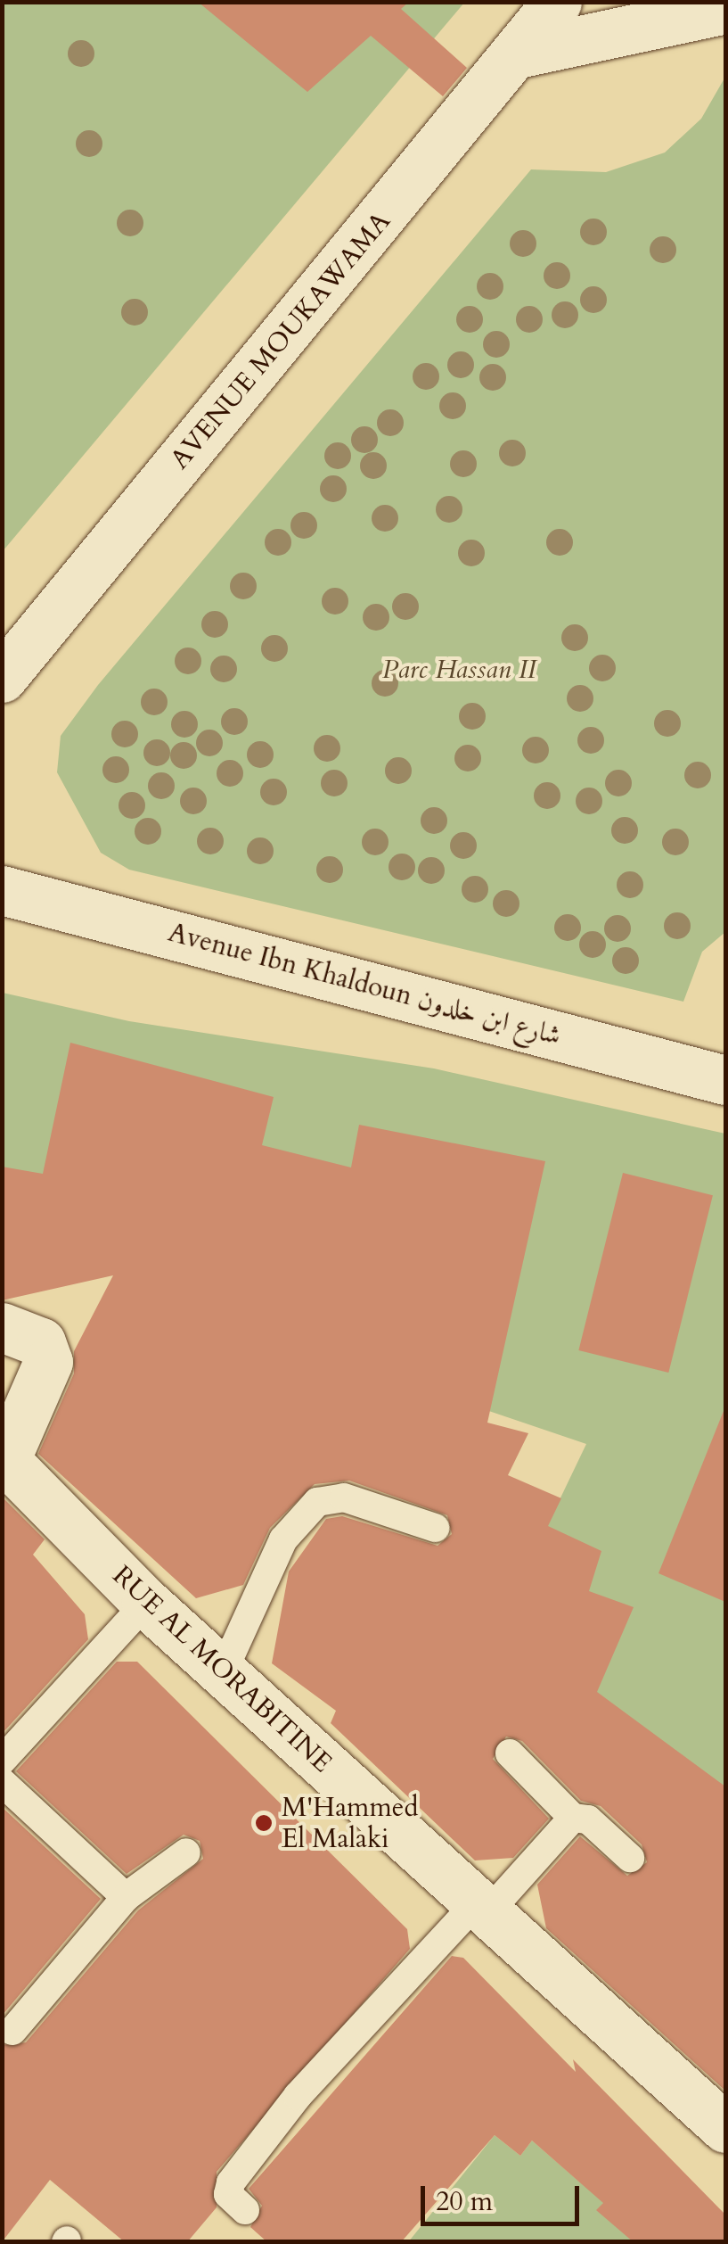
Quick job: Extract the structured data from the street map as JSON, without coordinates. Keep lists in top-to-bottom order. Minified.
{"streets":{"street":["AVENUE MOUKAWAMA","Avenue Ibn Khaldoun شارع ابن خلدون","RUE AL MORABITINE"]},"parks":["Parc Hassan II"],"places":["M'Hammed El Malaki"],"scale_bar":"20 m"}
